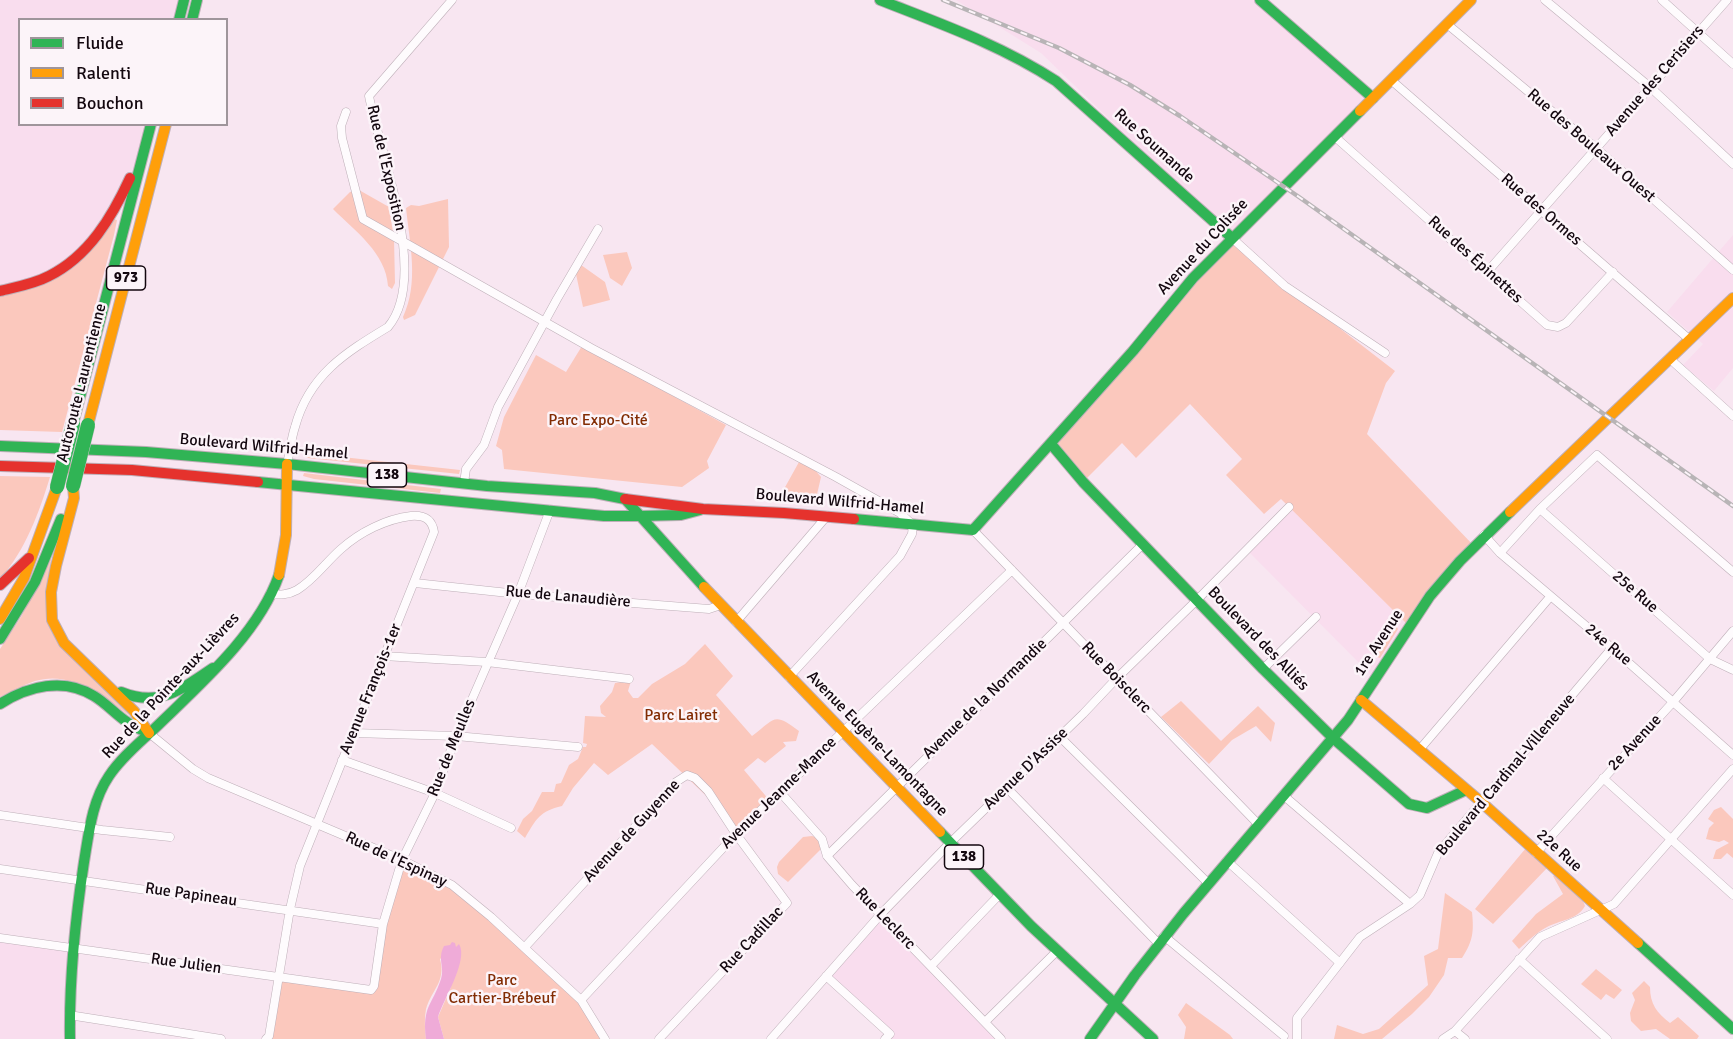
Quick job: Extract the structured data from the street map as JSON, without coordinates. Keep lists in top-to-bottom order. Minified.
{"streets":{"main road":["Rue Soumande","Avenue du Colisée","973","Autoroute Laurentienne","Boulevard Wilfrid-Hamel","138","Boulevard des Alliés","1re Avenue","Rue de la Pointe-aux-Lièvres","Avenue Eugène-Lamontagne","22e Rue"],"street":["Avenue des Cerisiers","Rue des Bouleaux Ouest","Rue de l'Exposition","Rue des Ormes","Rue des Épinettes","25e Rue","Rue de Lanaudière","24e Rue","Rue Boisclerc","Avenue François-1er","Avenue de la Normandie","2e Avenue","Rue de Meulles","Avenue D'Assise","Boulevard Cardinal-Villeneuve","Avenue Jeanne-Mance","Avenue de Guyenne","Rue de l'Espinay","Rue Papineau","Rue Leclerc","Rue Cadillac","Rue Julien"]},"crossings":[["Avenue des Cerisiers","Rue des Bouleaux Ouest"],["Avenue des Cerisiers","Rue des Ormes"],["Avenue des Cerisiers","Rue des Épinettes"],["Rue Soumande","Avenue du Colisée"],["Rue des Bouleaux Ouest","Avenue du Colisée"],["Rue de l'Exposition","Boulevard Wilfrid-Hamel"],["Rue de l'Exposition","Rue de la Pointe-aux-Lièvres"],["Rue des Ormes","Avenue du Colisée"],["Rue des Ormes","Rue des Épinettes"],["Rue des Ormes","1re Avenue"],["Avenue du Colisée","Rue des Épinettes"],["Avenue du Colisée","Boulevard Wilfrid-Hamel"],["Avenue du Colisée","Boulevard des Alliés"],["Avenue du Colisée","Rue Boisclerc"],["Boulevard Wilfrid-Hamel","Rue Boisclerc"],["Boulevard Wilfrid-Hamel","Rue de la Pointe-aux-Lièvres"],["Boulevard Wilfrid-Hamel","Avenue Eugène-Lamontagne"],["Boulevard Wilfrid-Hamel","Rue de Meulles"],["138","1re Avenue"],["138","Avenue Eugène-Lamontagne"],["25e Rue","2e Avenue"],["Rue de Lanaudière","Avenue François-1er"],["Rue de Lanaudière","Avenue Eugène-Lamontagne"],["Rue de Lanaudière","Rue de Meulles"],["Boulevard des Alliés","1re Avenue"],["Boulevard des Alliés","Avenue de la Normandie"],["Boulevard des Alliés","Avenue D'Assise"],["Boulevard des Alliés","22e Rue"],["1re Avenue","24e Rue"],["1re Avenue","Rue Boisclerc"],["1re Avenue","Avenue Eugène-Lamontagne"],["1re Avenue","22e Rue"],["24e Rue","2e Avenue"],["24e Rue","Boulevard Cardinal-Villeneuve"],["Rue Boisclerc","Avenue de la Normandie"],["Rue Boisclerc","Avenue D'Assise"],["Rue Boisclerc","Avenue Jeanne-Mance"],["Rue de la Pointe-aux-Lièvres","Avenue François-1er"],["Rue de la Pointe-aux-Lièvres","Rue de l'Espinay"],["Rue de la Pointe-aux-Lièvres","Rue Papineau"],["Rue de la Pointe-aux-Lièvres","Rue Julien"],["Avenue François-1er","Rue de l'Espinay"],["Avenue François-1er","Rue Papineau"],["Avenue François-1er","Rue Julien"],["Avenue de la Normandie","Avenue Eugène-Lamontagne"],["Avenue de la Normandie","Rue Leclerc"],["2e Avenue","22e Rue"],["Avenue Eugène-Lamontagne","Avenue D'Assise"],["Avenue Eugène-Lamontagne","Avenue Jeanne-Mance"],["Rue de Meulles","Rue de l'Espinay"],["Rue de Meulles","Rue Papineau"],["Rue de Meulles","Rue Julien"],["Avenue D'Assise","Rue Leclerc"],["Boulevard Cardinal-Villeneuve","22e Rue"],["Avenue Jeanne-Mance","Avenue de Guyenne"],["Avenue Jeanne-Mance","Rue de l'Espinay"],["Avenue Jeanne-Mance","Rue Leclerc"],["Avenue Jeanne-Mance","Rue Cadillac"],["Avenue de Guyenne","Rue de l'Espinay"],["Avenue de Guyenne","Rue Cadillac"]],"parks":["Parc Expo-Cité","Parc Lairet","Parc Cartier-Brébeuf"],"legend":["Fluide","Ralenti","Bouchon"]}
